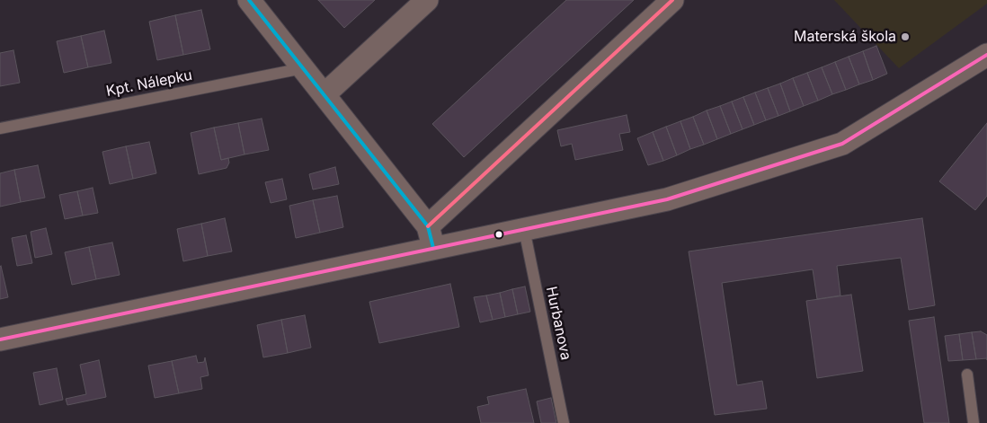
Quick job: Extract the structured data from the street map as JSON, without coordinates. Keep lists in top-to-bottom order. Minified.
{"streets":{"lane":["Kpt. Nálepku","Hurbanova"]},"places":["Materská škola"]}
